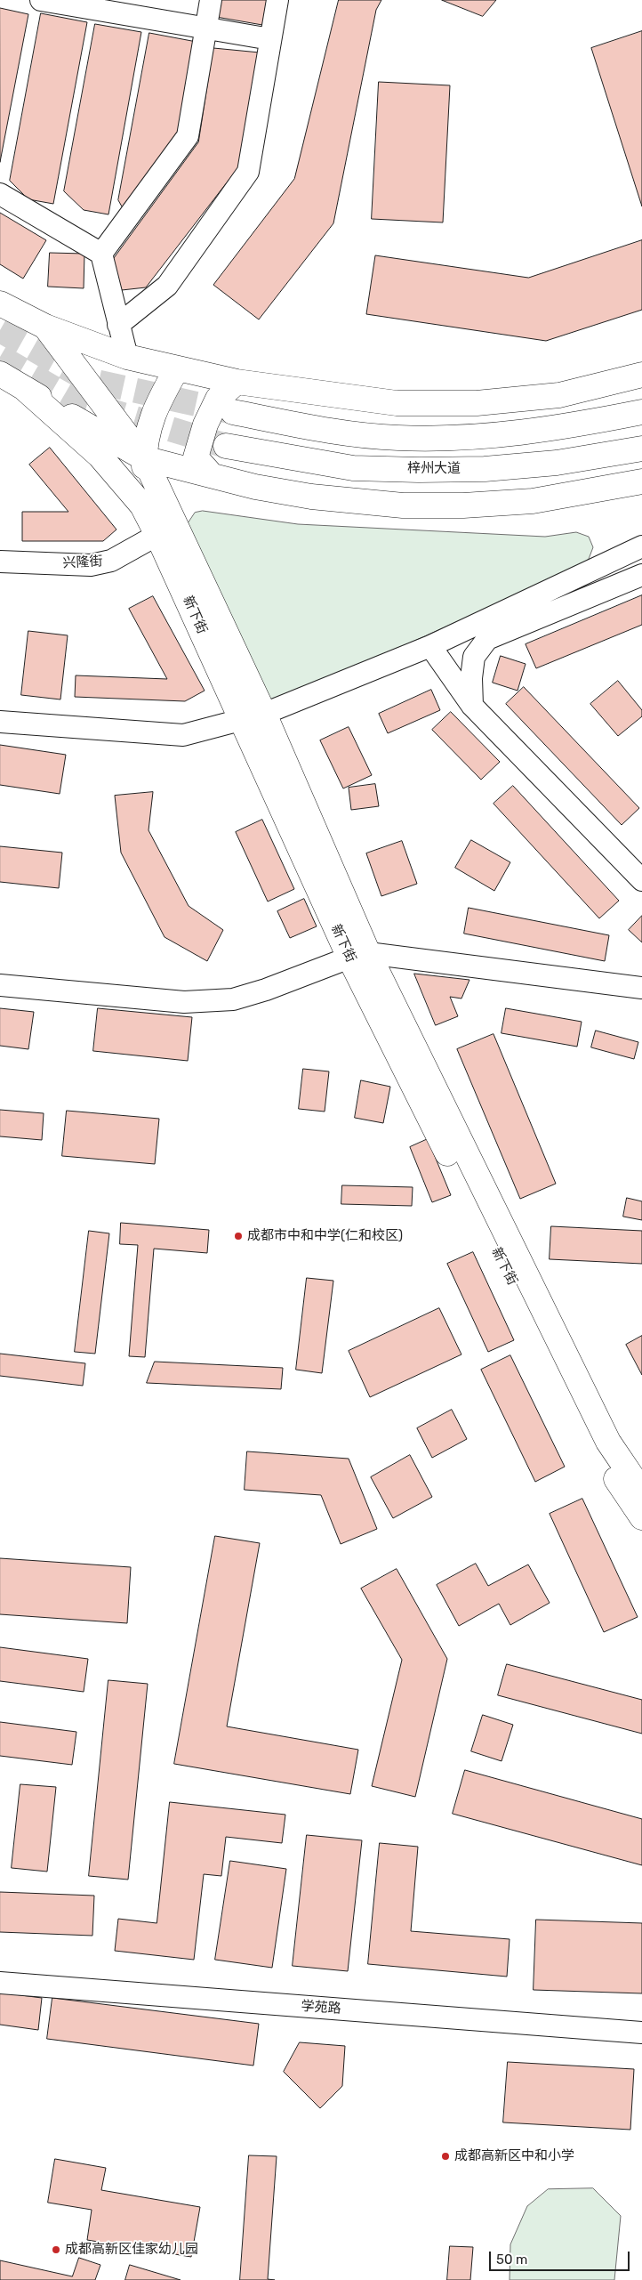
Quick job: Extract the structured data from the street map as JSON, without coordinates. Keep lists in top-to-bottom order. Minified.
{"streets":{"main road":["梓州大道","新下街"],"street":["兴隆街","学苑路"]},"crossings":[["兴隆街","新下街"]],"places":["成都市中和中学(仁和校区)","成都高新区中和小学","成都高新区佳家幼儿园"],"scale_bar":"50 m"}
